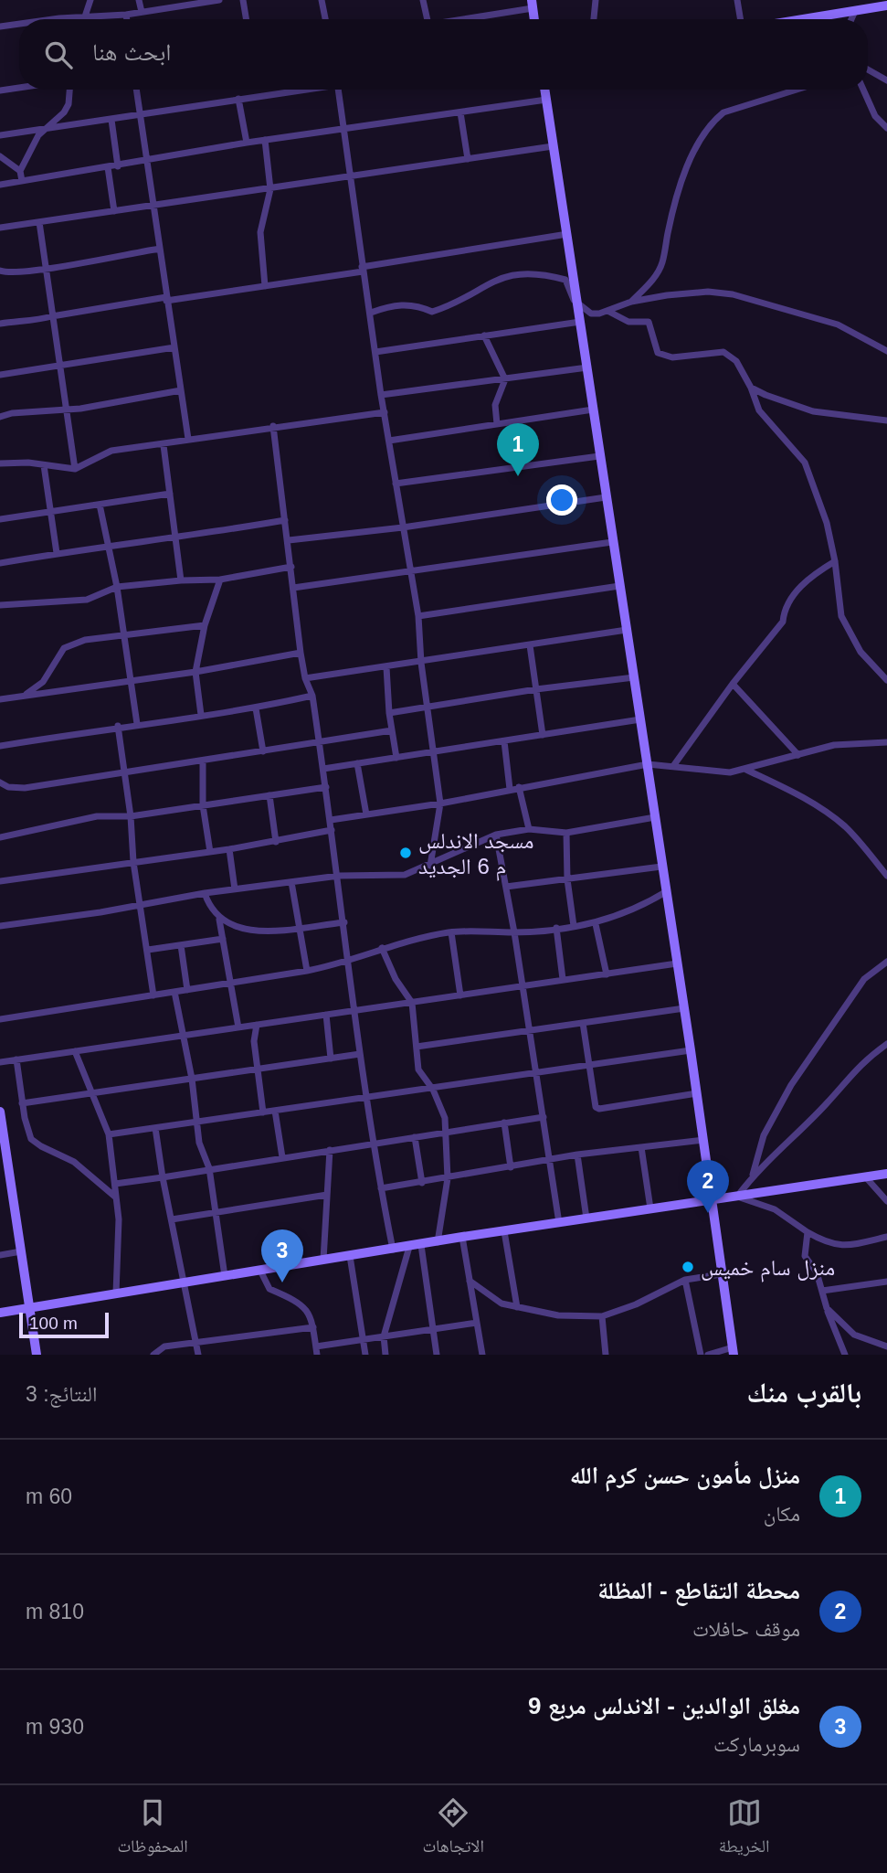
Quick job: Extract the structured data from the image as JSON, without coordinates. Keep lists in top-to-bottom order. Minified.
{"places":["مسجد الاندلس م 6 الجديد","منزل سام خميس"],"scale_bar":"100 m","page":{"search":"ابحث هنا","pins":["1","2","3"],"scale":"100 m","heading":["بالقرب منك","النتائج: 3"],"list":[{"mark":"1","name":"منزل مأمون حسن كرم الله","note":"مكان","value":"60 m"},{"mark":"2","name":"محطة التقاطع - المظلة","note":"موقف حافلات","value":"810 m"},{"mark":"3","name":"مغلق الوالدين - الاندلس مربع 9","note":"سوبرماركت","value":"930 m"}],"nav":["الخريطة","الاتجاهات","المحفوظات"]}}
